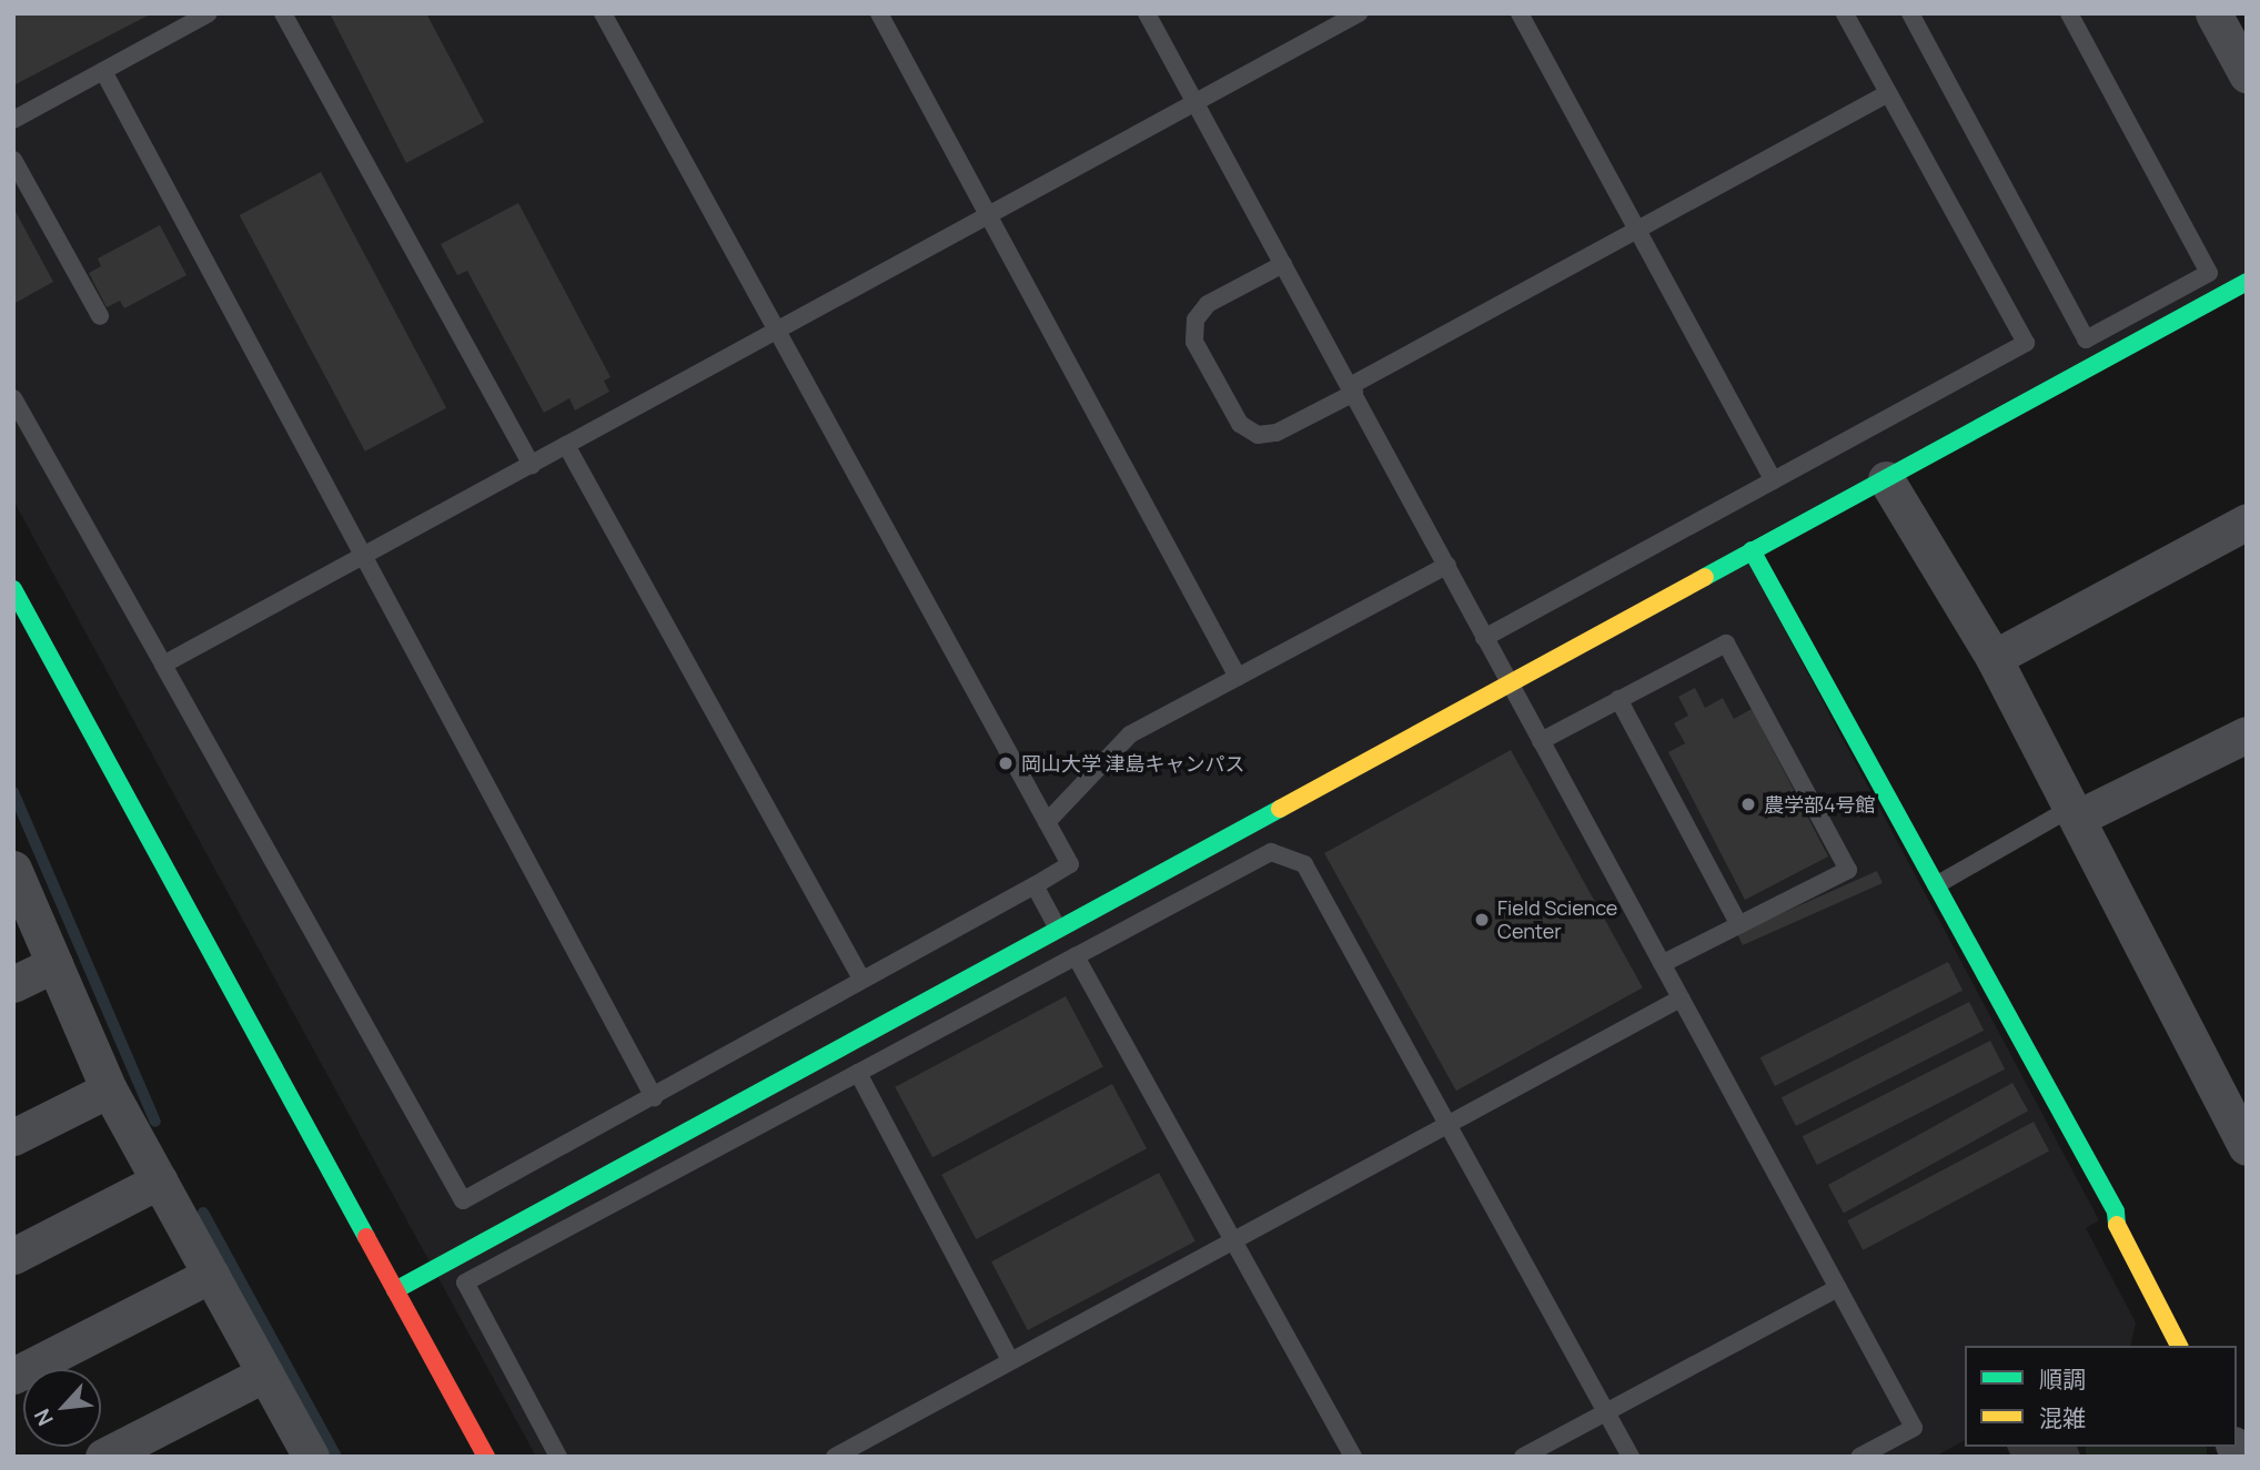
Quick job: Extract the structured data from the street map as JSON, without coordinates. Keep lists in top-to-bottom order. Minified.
{"places":["岡山大学 津島キャンパス","農学部4号館","Field Science Center"],"legend":["順調","混雑"],"north":"bottom left"}
